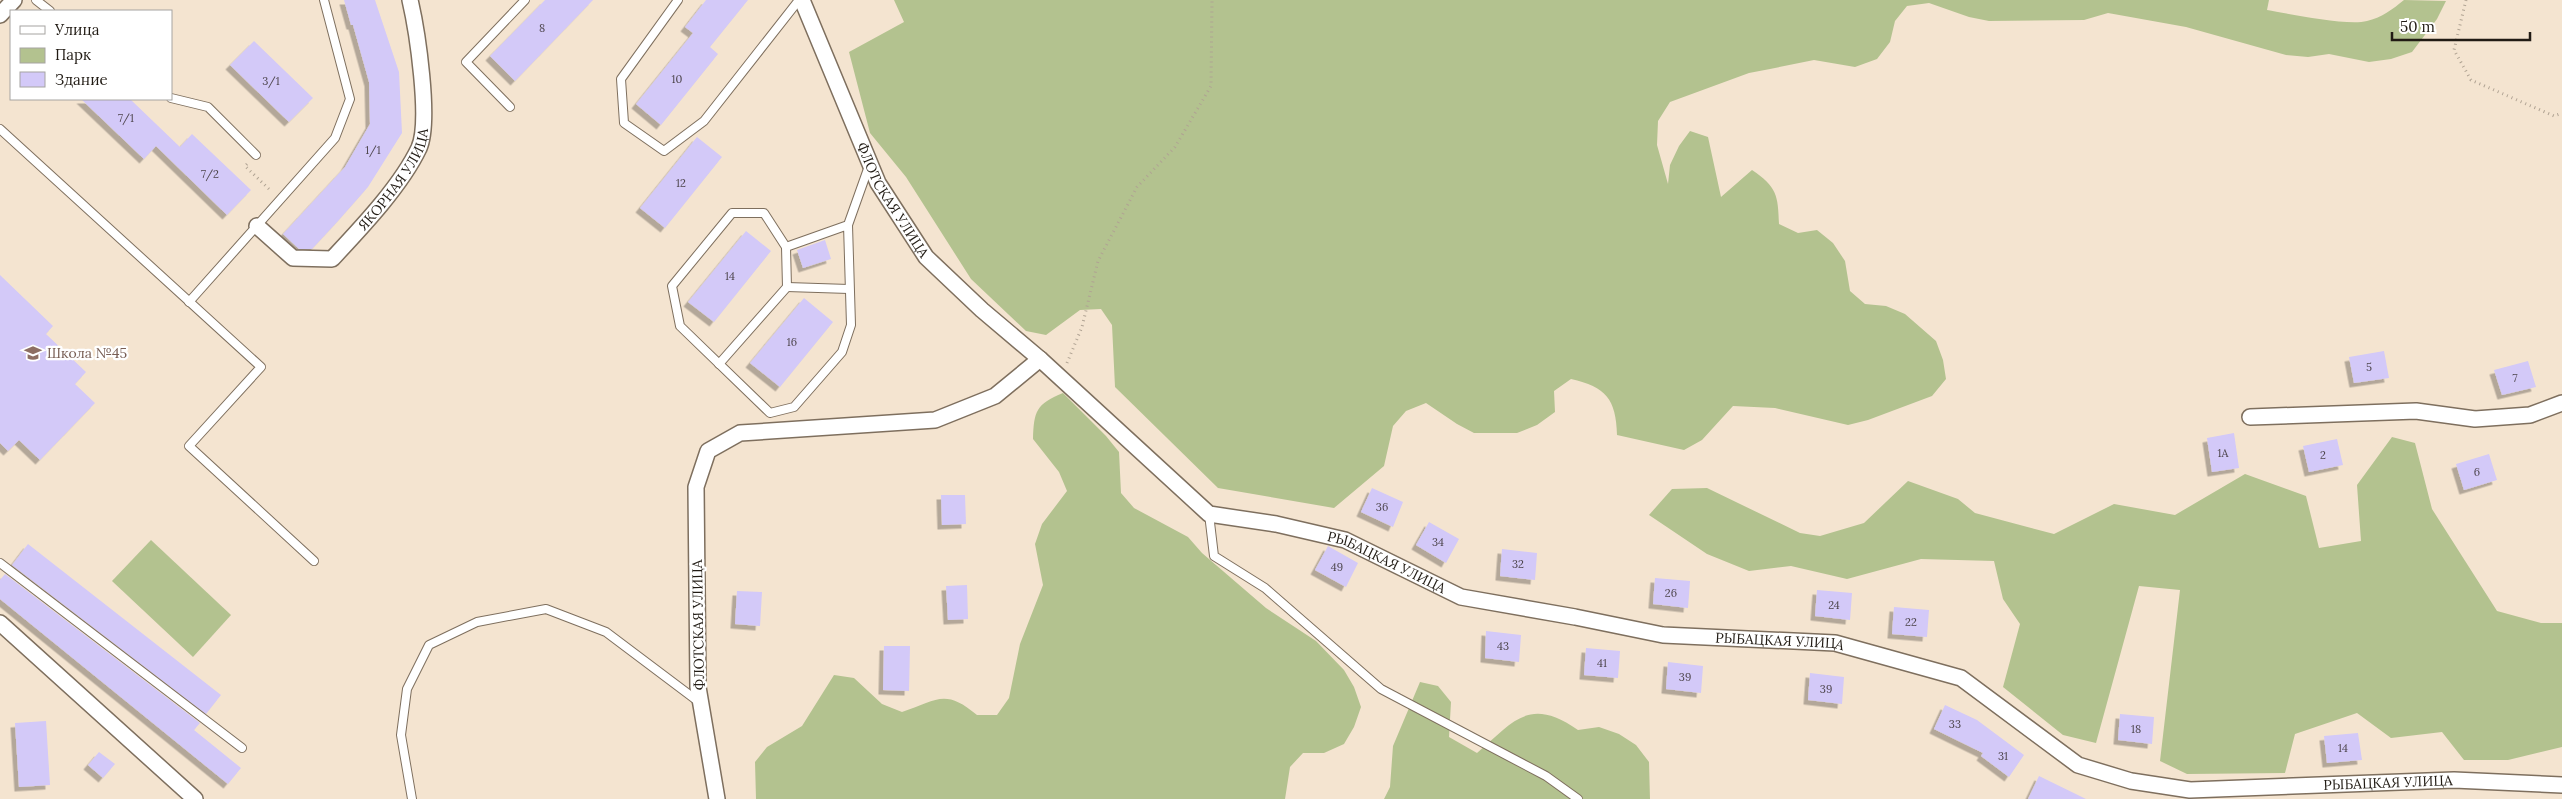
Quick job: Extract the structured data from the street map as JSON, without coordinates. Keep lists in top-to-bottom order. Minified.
{"streets":{"street":["ЯКОРНАЯ УЛИЦА","ФЛОТСКАЯ УЛИЦА","РЫБАЦКАЯ УЛИЦА"]},"places":{"school or university":["Школа №45"]},"house_numbers":["8","10","3/1","7/1","1/1","7/2","12","14","16","5","7","1А","2","6","36","34","32","49","26","24","22","43","41","39","39","33","18","14","31"],"legend":["Улица","Парк","Здание"],"scale_bar":"50 m"}
